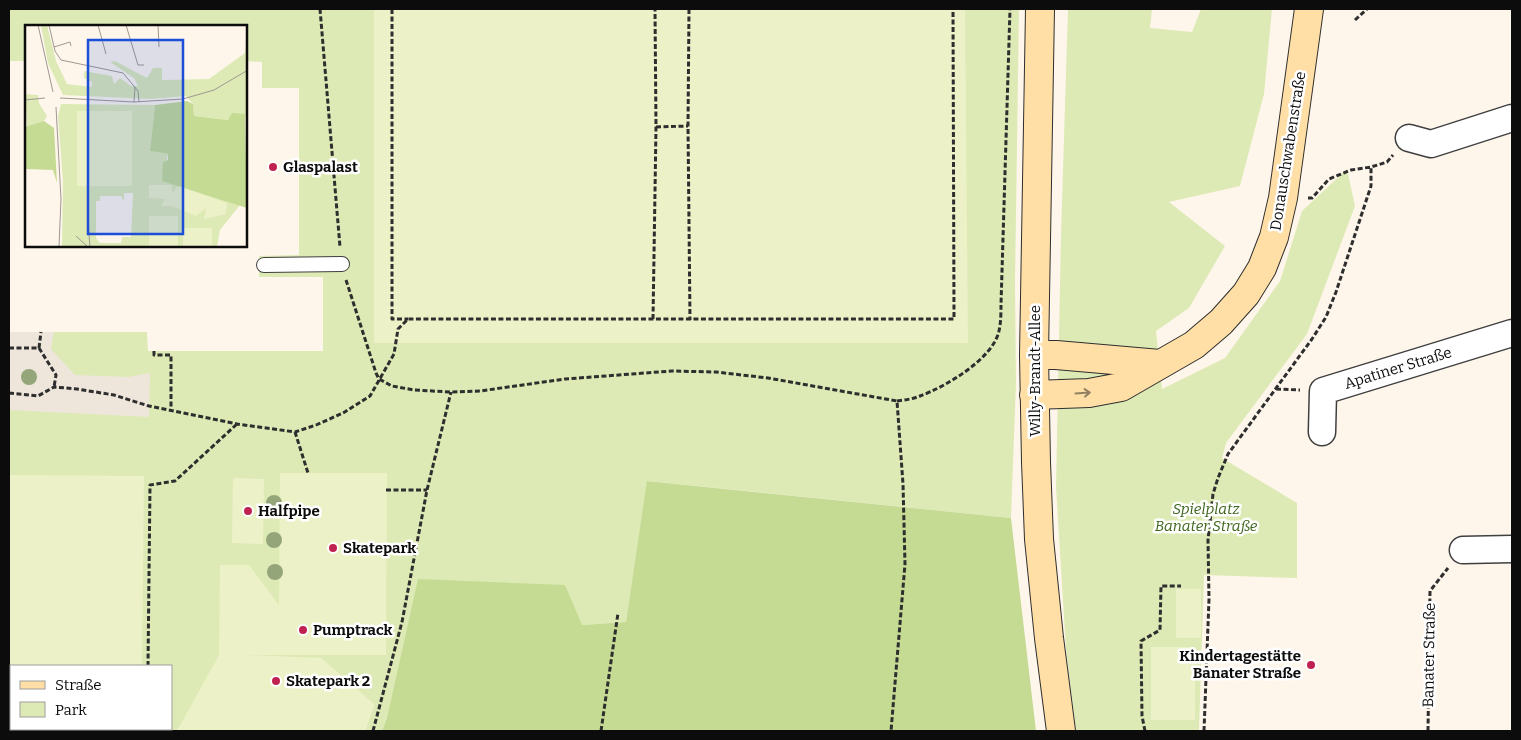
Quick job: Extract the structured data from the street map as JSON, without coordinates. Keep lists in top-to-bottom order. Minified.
{"streets":{"main road":["Donauschwabenstraße","Willy-Brandt-Allee"],"street":["Apatiner Straße"],"path":["Banater Straße"]},"crossings":[["Donauschwabenstraße","Willy-Brandt-Allee"]],"parks":["Spielplatz Banater Straße"],"places":["Glaspalast","Halfpipe","Skatepark","Pumptrack","Kindertagestätte Banater Straße","Skatepark 2"],"legend":["Straße","Park"]}
